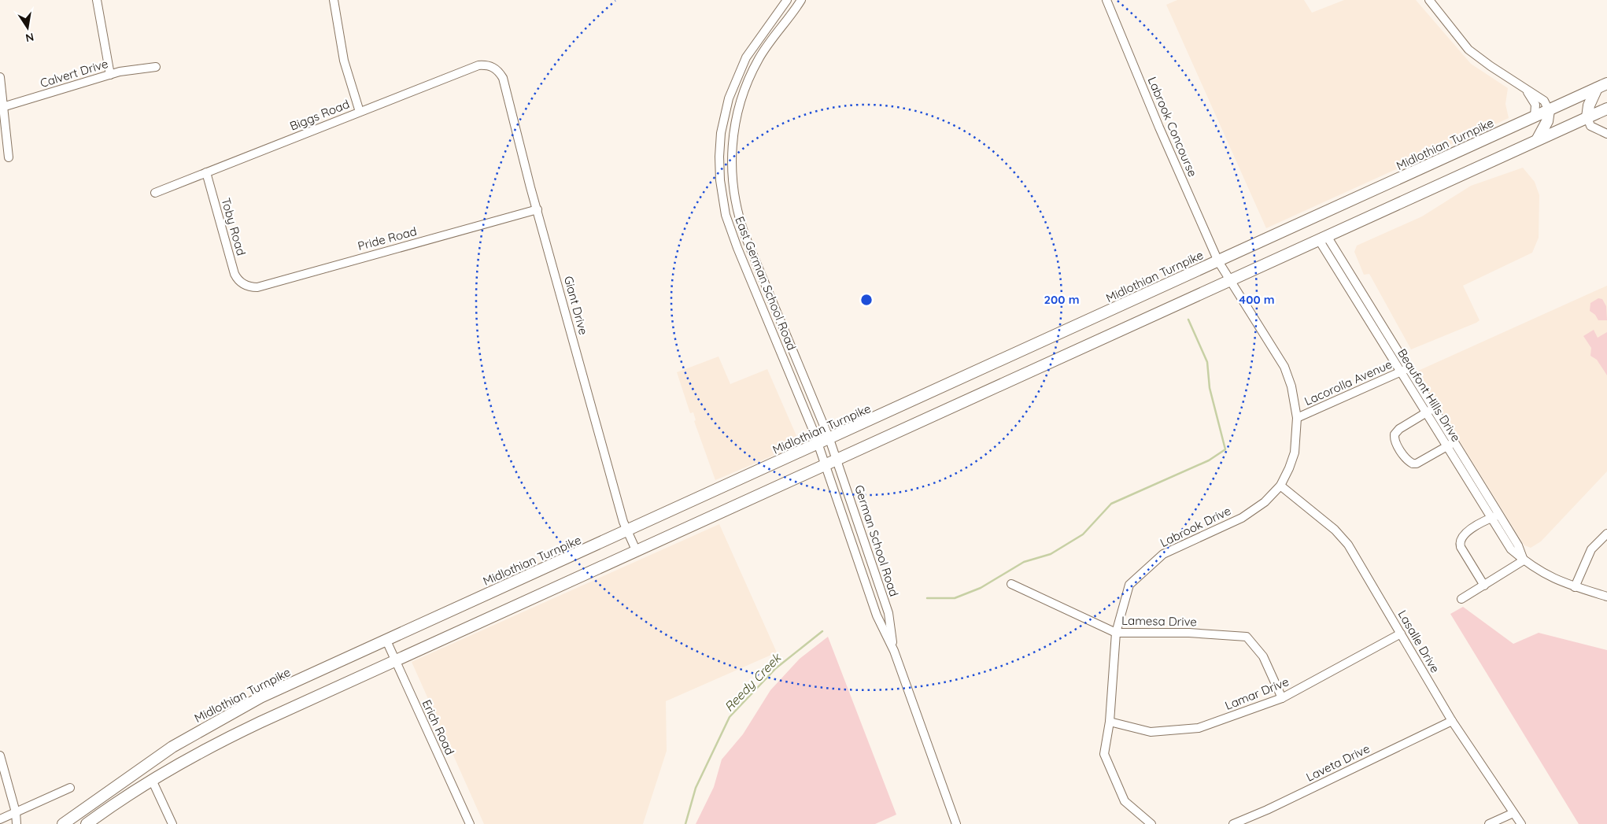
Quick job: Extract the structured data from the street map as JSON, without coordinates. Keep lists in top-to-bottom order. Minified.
{"streets":{"main road":["Midlothian Turnpike"],"street":["Calvert Drive","Biggs Road","Labrook Concourse","Toby Road","Pride Road","East German School Road","Giant Drive","Lacorolla Avenue","Beaufont Hills Drive","Labrook Drive","German School Road","Lamesa Drive","Lasalle Drive","Lamar Drive","Erich Road","Laveta Drive"]},"crossings":[["Biggs Road","Toby Road"],["Biggs Road","Giant Drive"],["Labrook Concourse","Midlothian Turnpike"],["Labrook Concourse","Labrook Drive"],["Midlothian Turnpike","East German School Road"],["Midlothian Turnpike","Giant Drive"],["Midlothian Turnpike","Labrook Drive"],["Midlothian Turnpike","German School Road"],["Midlothian Turnpike","Erich Road"],["Toby Road","Pride Road"],["Pride Road","Giant Drive"],["East German School Road","German School Road"],["Lacorolla Avenue","Beaufont Hills Drive"],["Lacorolla Avenue","Labrook Drive"],["Labrook Drive","Lamesa Drive"],["Labrook Drive","Lasalle Drive"],["Labrook Drive","Lamar Drive"],["Lamesa Drive","Lamar Drive"],["Lasalle Drive","Lamar Drive"],["Lasalle Drive","Laveta Drive"]],"water":["Reedy Creek"],"north":"bottom","rings":["200 m","400 m"]}
